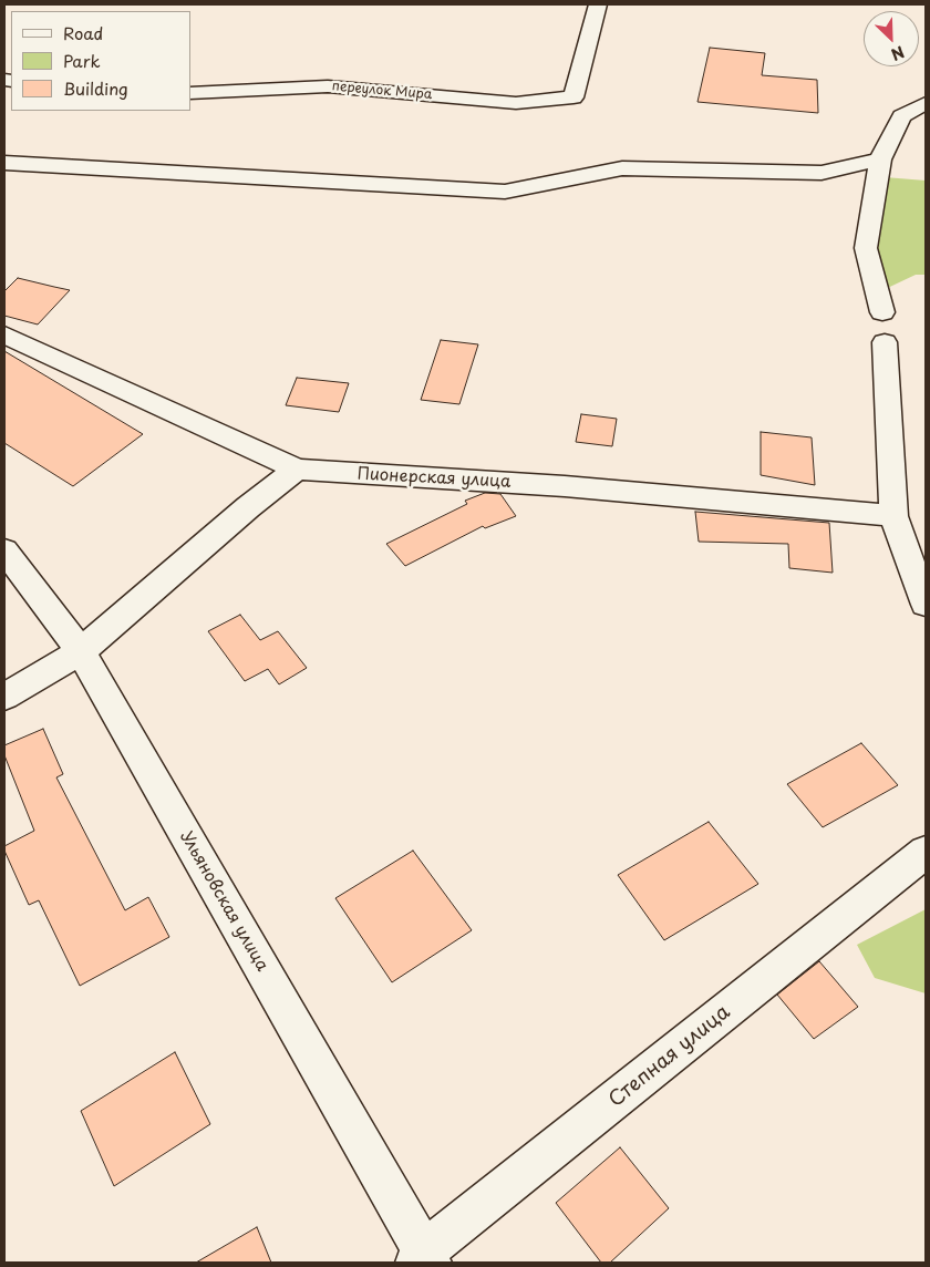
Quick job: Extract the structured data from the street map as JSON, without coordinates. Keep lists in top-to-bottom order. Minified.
{"streets":{"street":["переулок Мира","Пионерская улица","Ульяновская улица","Степная улица"]},"crossings":[["Ульяновская улица","Степная улица"]],"legend":["Road","Park","Building"],"north":"bottom right"}
